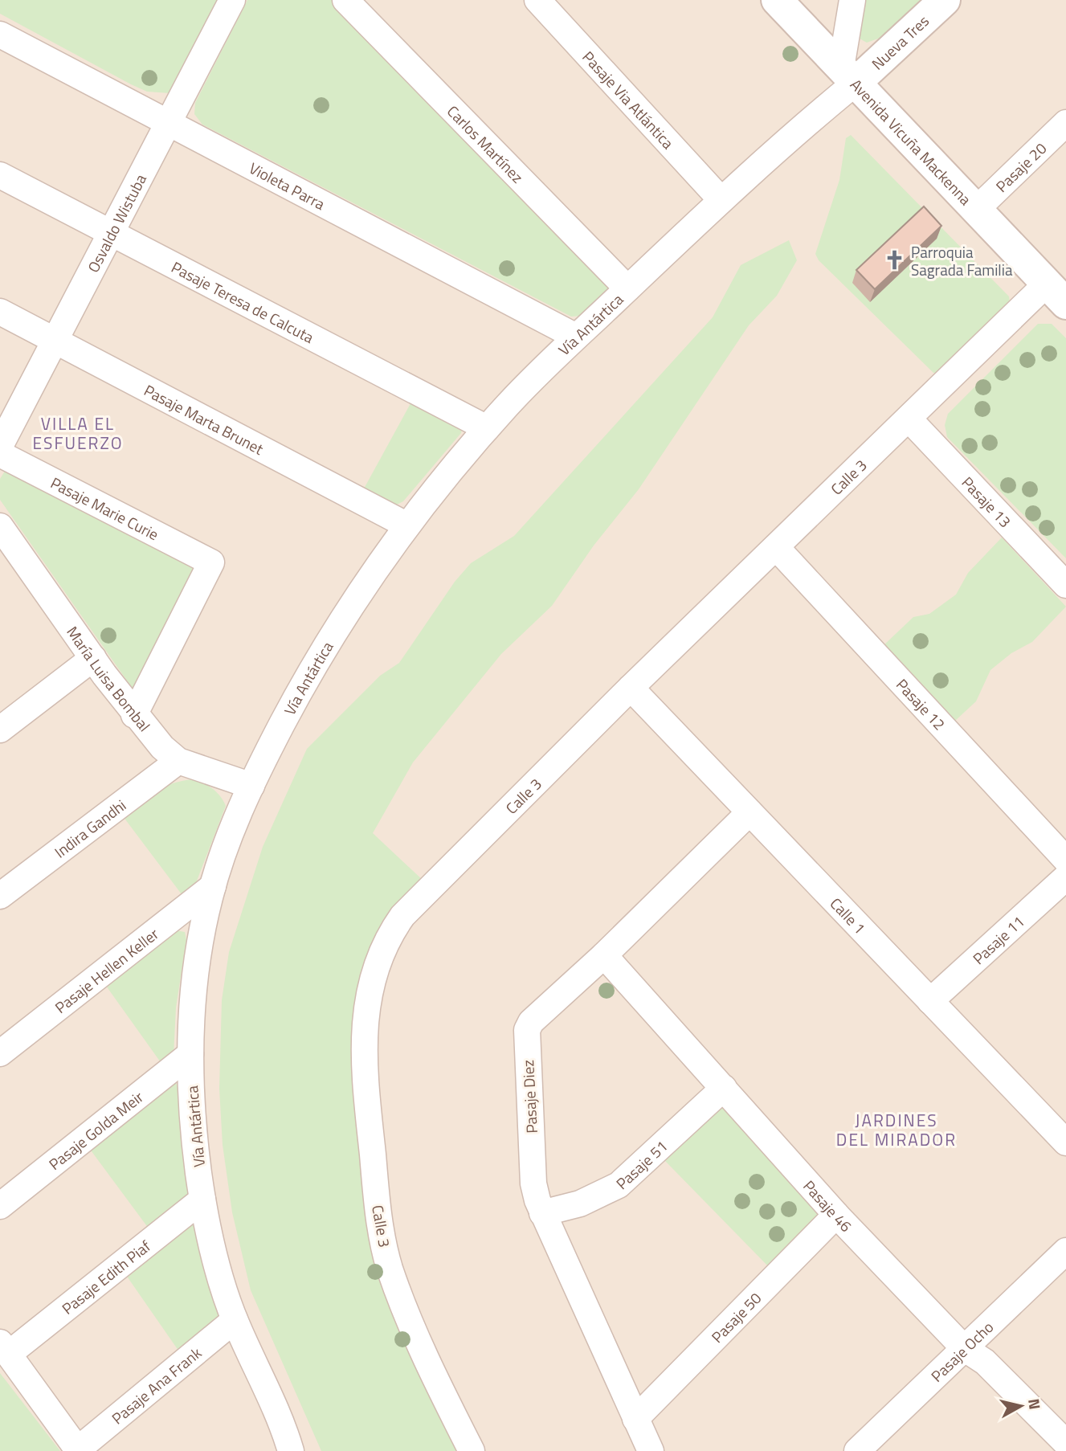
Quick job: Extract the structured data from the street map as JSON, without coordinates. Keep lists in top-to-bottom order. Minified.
{"streets":{"street":["Nueva Tres","Pasaje Via Atlántica","Avenida Vicuña Mackenna","Carlos Martínez","Pasaje 20","Violeta Parra","Osvaldo Wistuba","Pasaje Teresa de Calcuta","Vía Antártica","Pasaje Marta Brunet","Calle 3","Pasaje 13","Pasaje Marie Curie","María Luisa Bombal","Pasaje 12","Indira Gandhi","Calle 1","Pasaje 11","Pasaje Hellen Keller","Pasaje Diez","Pasaje Golda Meir","Pasaje 51","Pasaje 46","Pasaje Edith Piaf","Pasaje 50","Pasaje Ocho","Pasaje Ana Frank"]},"crossings":[["Nueva Tres","Avenida Vicuña Mackenna"],["Nueva Tres","Vía Antártica"],["Pasaje Via Atlántica","Vía Antártica"],["Avenida Vicuña Mackenna","Pasaje 20"],["Avenida Vicuña Mackenna","Vía Antártica"],["Avenida Vicuña Mackenna","Calle 3"],["Carlos Martínez","Vía Antártica"],["Violeta Parra","Osvaldo Wistuba"],["Violeta Parra","Vía Antártica"],["Osvaldo Wistuba","Pasaje Teresa de Calcuta"],["Osvaldo Wistuba","Pasaje Marta Brunet"],["Pasaje Teresa de Calcuta","Vía Antártica"],["Vía Antártica","Pasaje Marta Brunet"],["Vía Antártica","María Luisa Bombal"],["Vía Antártica","Pasaje Hellen Keller"],["Vía Antártica","Pasaje Golda Meir"],["Vía Antártica","Pasaje Edith Piaf"],["Vía Antártica","Pasaje Ana Frank"],["Calle 3","Pasaje 13"],["Calle 3","Pasaje 12"],["Calle 3","Calle 1"],["Pasaje Marie Curie","María Luisa Bombal"],["María Luisa Bombal","Indira Gandhi"],["Calle 1","Pasaje 11"],["Calle 1","Pasaje Diez"],["Pasaje Diez","Pasaje 51"],["Pasaje Diez","Pasaje 46"],["Pasaje Diez","Pasaje 50"],["Pasaje 51","Pasaje 46"],["Pasaje 46","Pasaje 50"],["Pasaje 46","Pasaje Ocho"]],"districts":["VILLA EL ESFUERZO","JARDINES DEL MIRADOR"],"places":{"church":["Parroquia Sagrada Familia"]},"north":"right"}
